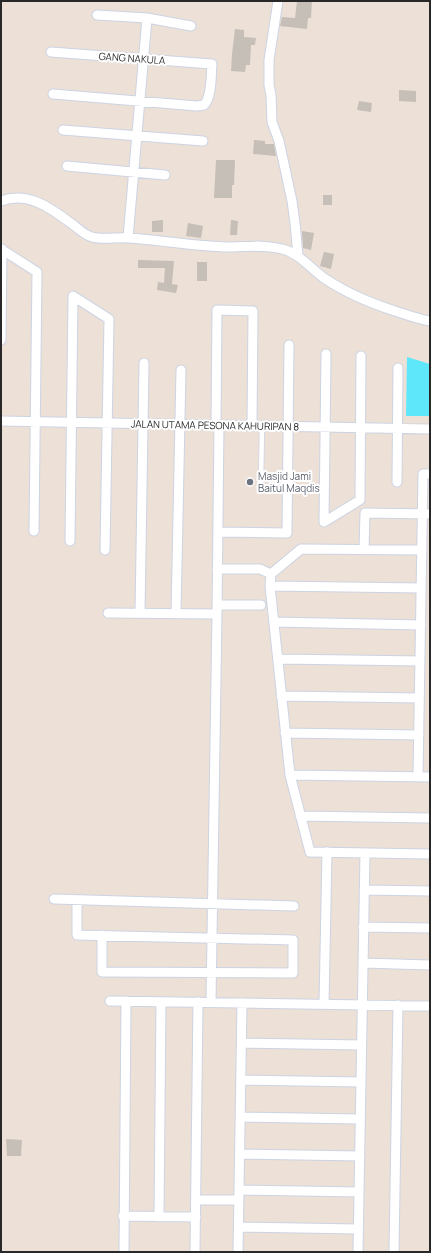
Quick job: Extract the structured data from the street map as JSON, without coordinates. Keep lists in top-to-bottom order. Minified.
{"streets":{"street":["GANG NAKULA","JALAN UTAMA PESONA KAHURIPAN 8"]},"places":["Masjid Jami Baitul Maqdis"]}
